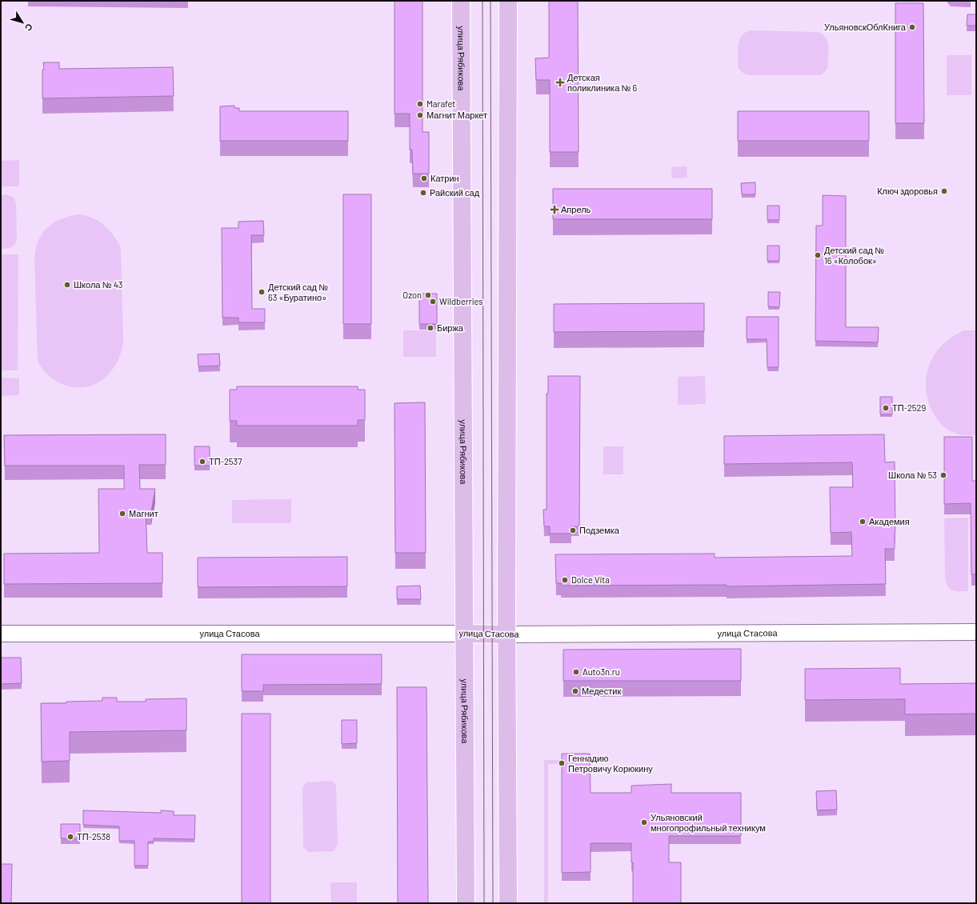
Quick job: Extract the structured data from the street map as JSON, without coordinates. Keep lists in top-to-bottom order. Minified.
{"streets":{"main road":["улица Рябикова","улица Стасова"]},"crossings":[["улица Рябикова","улица Стасова"]],"places":{"other":["УльяновскОблКнига","Marafet","Магнит Маркет","Катрин","Ключ здоровья","Райский сад","Детский сад № 16 «Колобок»","Школа № 43","Детский сад № 63 «Буратино»","Ozon","Wildberries","Биржа","ТП-2529","ТП-2537","Школа № 53","Магнит","Академия","Подземка","Dolce Vita","Auto3n.ru","Медестик","Геннадию Петровичу Корюкину","Ульяновский многопрофильный техникум","ТП-2538"],"health":["Детская поликлиника № 6","Апрель"]},"north":"bottom right"}
